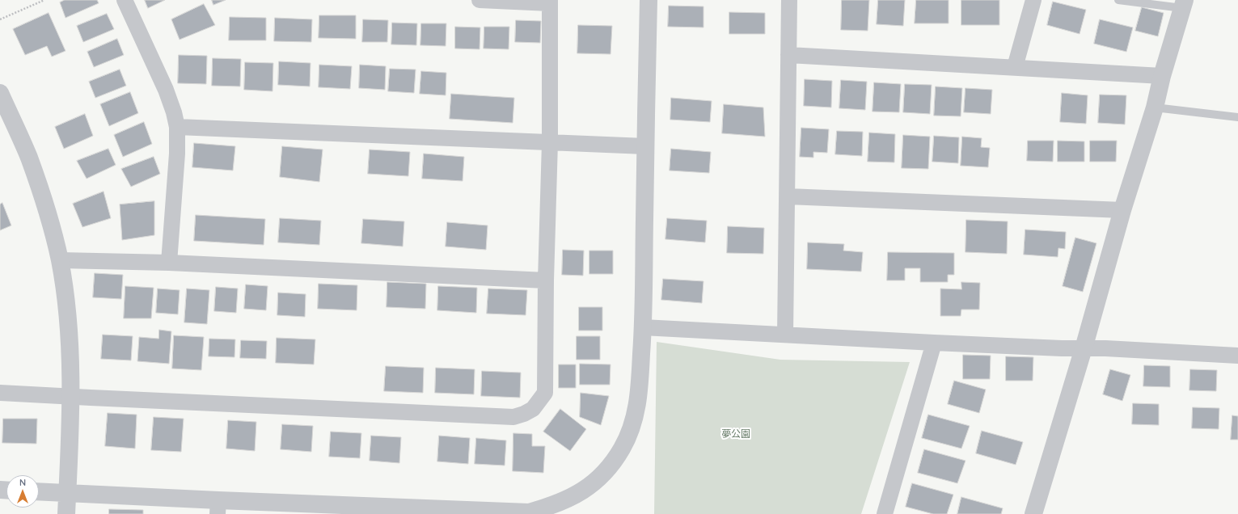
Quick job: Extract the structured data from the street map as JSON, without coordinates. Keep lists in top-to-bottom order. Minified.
{"parks":["夢公園"],"north":"top"}
